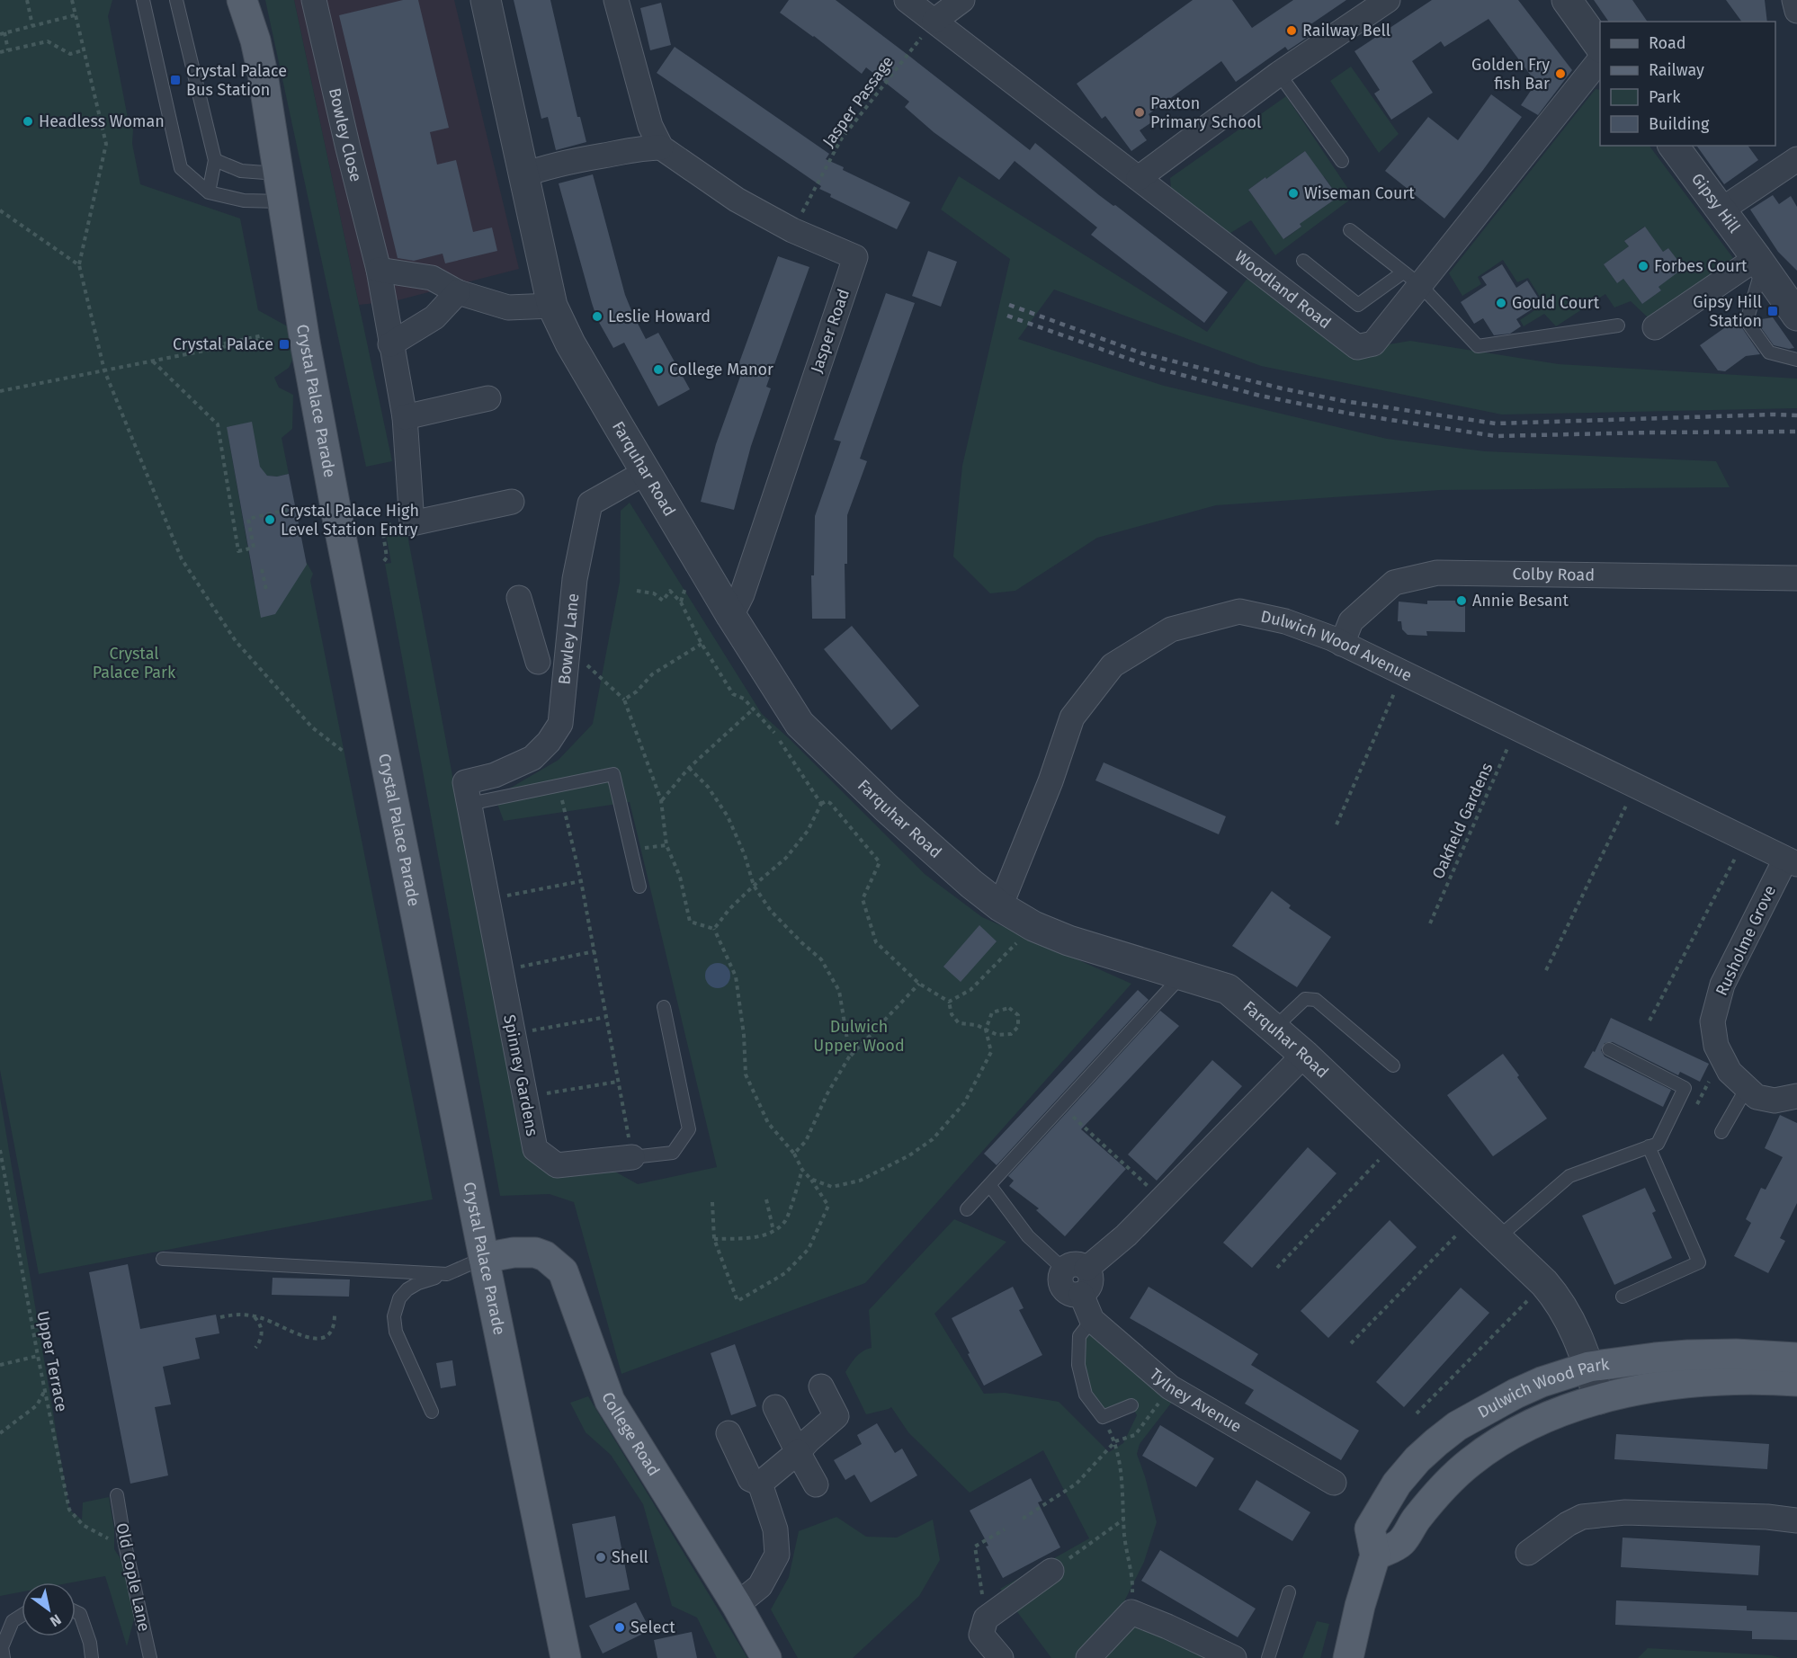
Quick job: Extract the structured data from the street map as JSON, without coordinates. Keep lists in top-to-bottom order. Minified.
{"streets":{"main road":["Crystal Palace Parade","Dulwich Wood Park","College Road"],"street":["Bowley Close","Gipsy Hill","Woodland Road","Jasper Road","Farquhar Road","Colby Road","Bowley Lane","Dulwich Wood Avenue","Rusholme Grove","Spinney Gardens","Tylney Avenue"],"lane":["Old Cople Lane"],"path":["Jasper Passage","Oakfield Gardens","Upper Terrace"]},"crossings":[["Jasper Passage","Woodland Road"],["Jasper Passage","Jasper Road"],["Jasper Road","Farquhar Road"],["Crystal Palace Parade","College Road"],["Farquhar Road","Bowley Lane"],["Farquhar Road","Dulwich Wood Avenue"],["Farquhar Road","Dulwich Wood Park"],["Colby Road","Dulwich Wood Avenue"],["Bowley Lane","Spinney Gardens"],["Dulwich Wood Avenue","Oakfield Gardens"],["Dulwich Wood Avenue","Rusholme Grove"],["Upper Terrace","Old Cople Lane"]],"parks":["Crystal Palace Park","Dulwich Upper Wood"],"places":{"other":["Railway Bell","Golden Fry fish Bar","Paxton Primary School","Headless Woman","Wiseman Court","Forbes Court","Gould Court","Leslie Howard","College Manor","Crystal Palace High Level Station Entry","Annie Besant","Shell","Select"],"transit":["Crystal Palace Bus Station","Gipsy Hill Station","Crystal Palace"]},"legend":["Road","Railway","Park","Building"],"north":"bottom right"}
